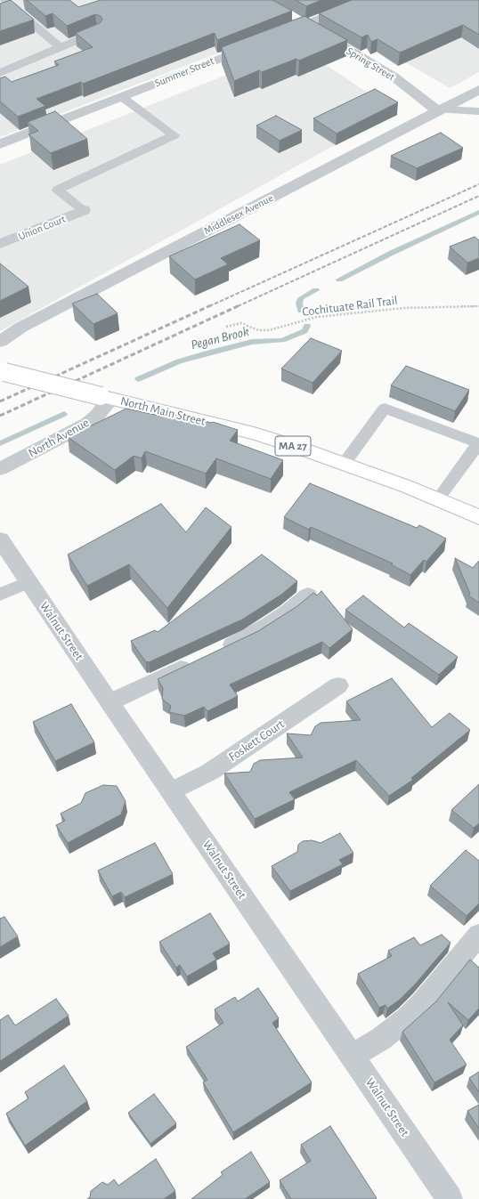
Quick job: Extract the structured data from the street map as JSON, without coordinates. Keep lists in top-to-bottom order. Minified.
{"streets":{"main road":["North Main Street","MA 27"],"street":["Spring Street","Summer Street","Middlesex Avenue","Union Court","North Avenue","Walnut Street","Foskett Court"],"path":["Cochituate Rail Trail"]},"crossings":[["Spring Street","Middlesex Avenue"],["North Main Street","North Avenue"],["Walnut Street","Foskett Court"]],"water":["Pegan Brook"]}
